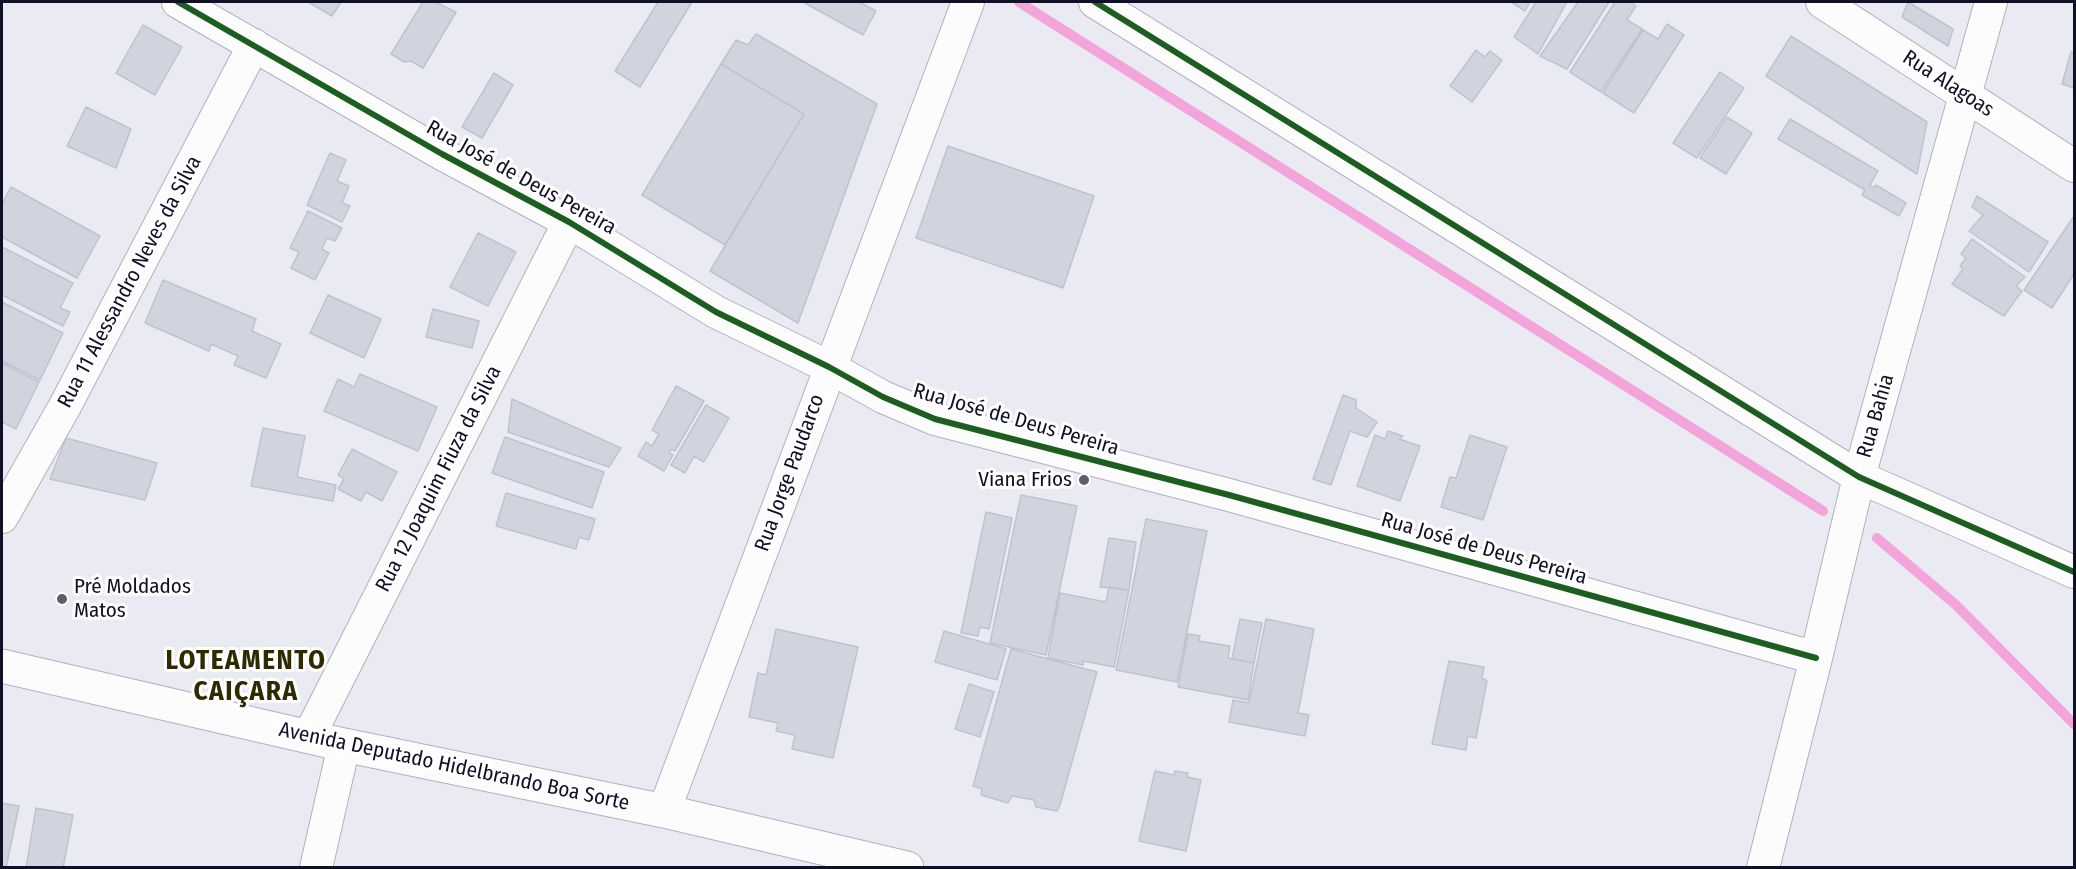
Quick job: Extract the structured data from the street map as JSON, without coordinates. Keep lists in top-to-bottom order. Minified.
{"streets":{"main road":["Avenida Deputado Hidelbrando Boa Sorte"],"street":["Rua Alagoas","Rua José de Deus Pereira","Rua 11 Alessandro Neves da Silva","Rua Bahia","Rua Jorge Paudarco","Rua 12 Joaquim Fiuza da Silva"]},"crossings":[["Rua Alagoas","Rua Bahia"],["Rua José de Deus Pereira","Rua 11 Alessandro Neves da Silva"],["Rua José de Deus Pereira","Rua Bahia"],["Rua José de Deus Pereira","Rua Jorge Paudarco"],["Rua José de Deus Pereira","Rua 12 Joaquim Fiuza da Silva"],["Rua Jorge Paudarco","Avenida Deputado Hidelbrando Boa Sorte"],["Rua 12 Joaquim Fiuza da Silva","Avenida Deputado Hidelbrando Boa Sorte"]],"districts":["LOTEAMENTO CAIÇARA"],"places":["Viana Frios","Pré Moldados Matos"]}
